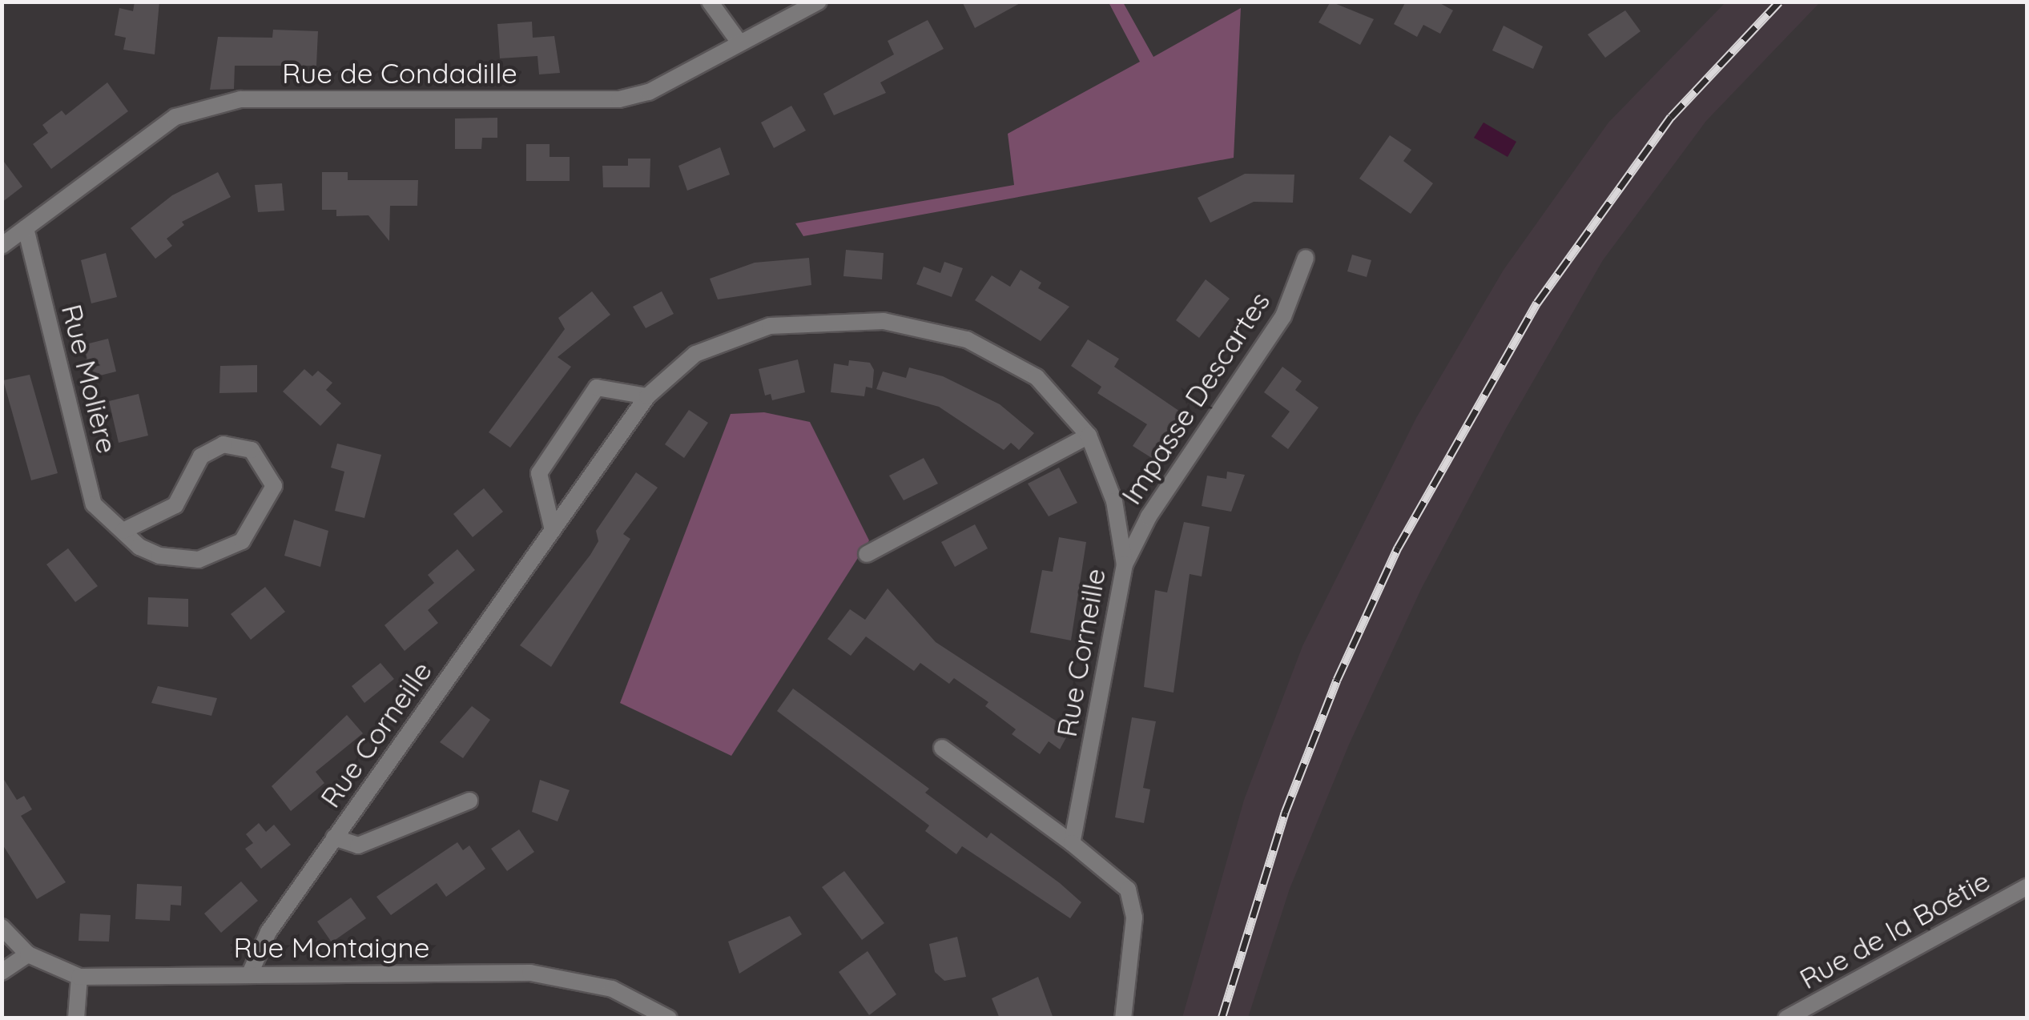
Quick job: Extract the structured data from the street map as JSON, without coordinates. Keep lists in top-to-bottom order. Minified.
{"streets":{"street":["Rue de Condadille","Rue Molière","Impasse Descartes","Rue Corneille","Rue de la Boétie","Rue Montaigne"]},"crossings":[["Rue de Condadille","Rue Molière"],["Impasse Descartes","Rue Corneille"],["Rue Corneille","Rue Montaigne"]]}
